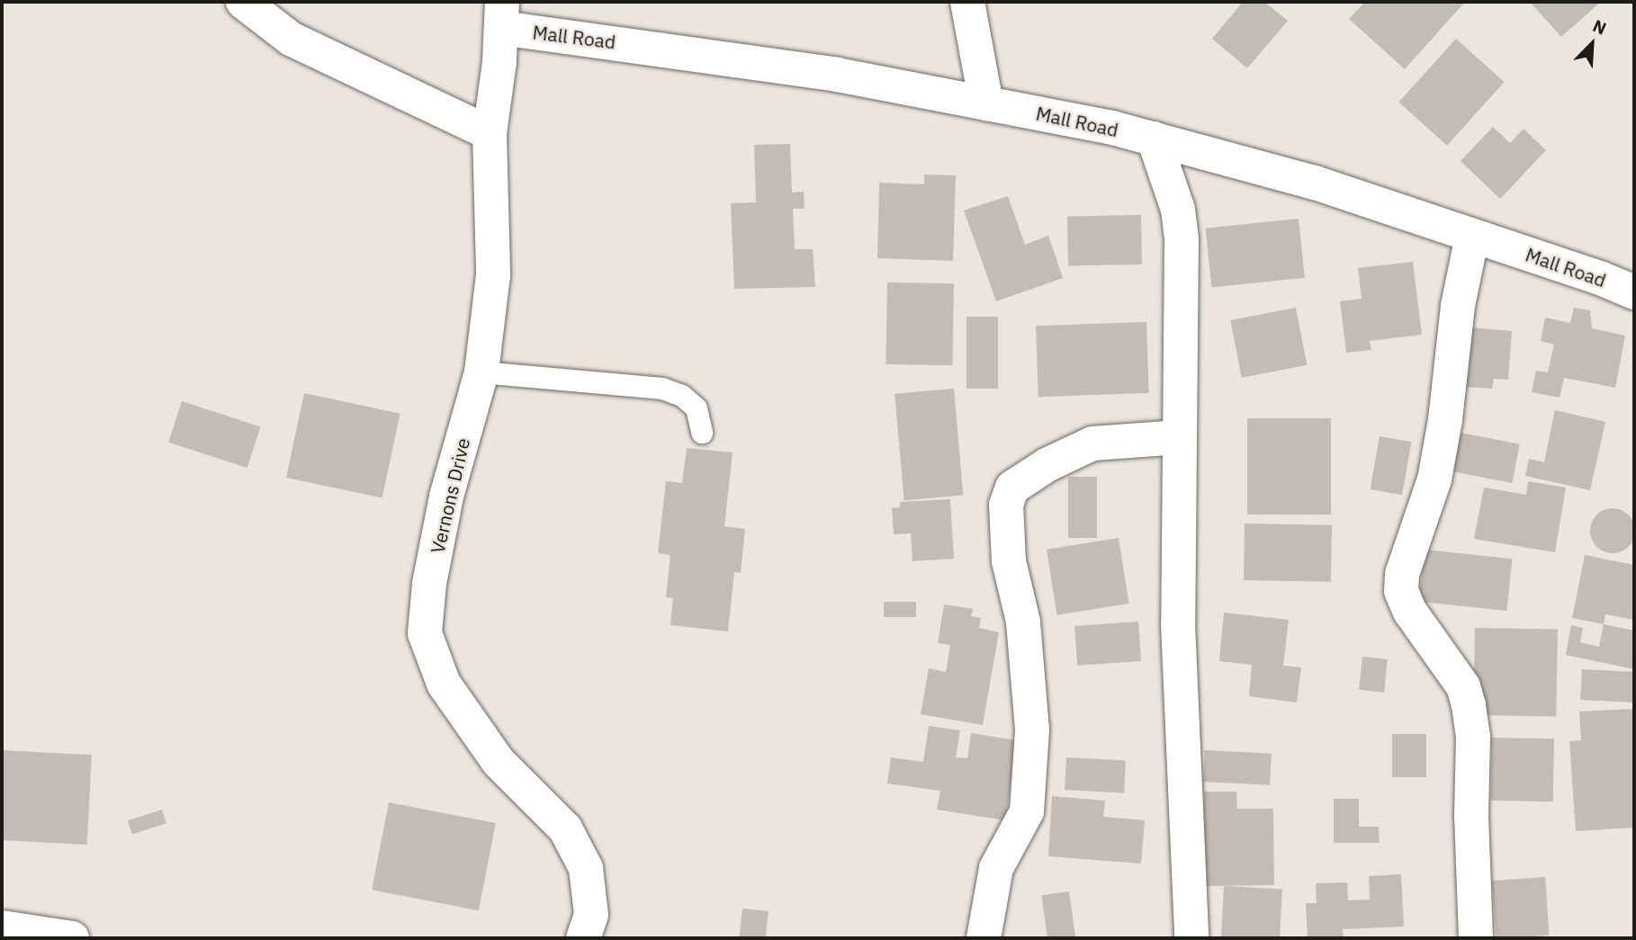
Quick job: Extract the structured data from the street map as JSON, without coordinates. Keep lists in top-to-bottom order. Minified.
{"streets":{"street":["Mall Road","Vernons Drive"]},"crossings":[["Mall Road","Vernons Drive"]],"north":"top right"}
